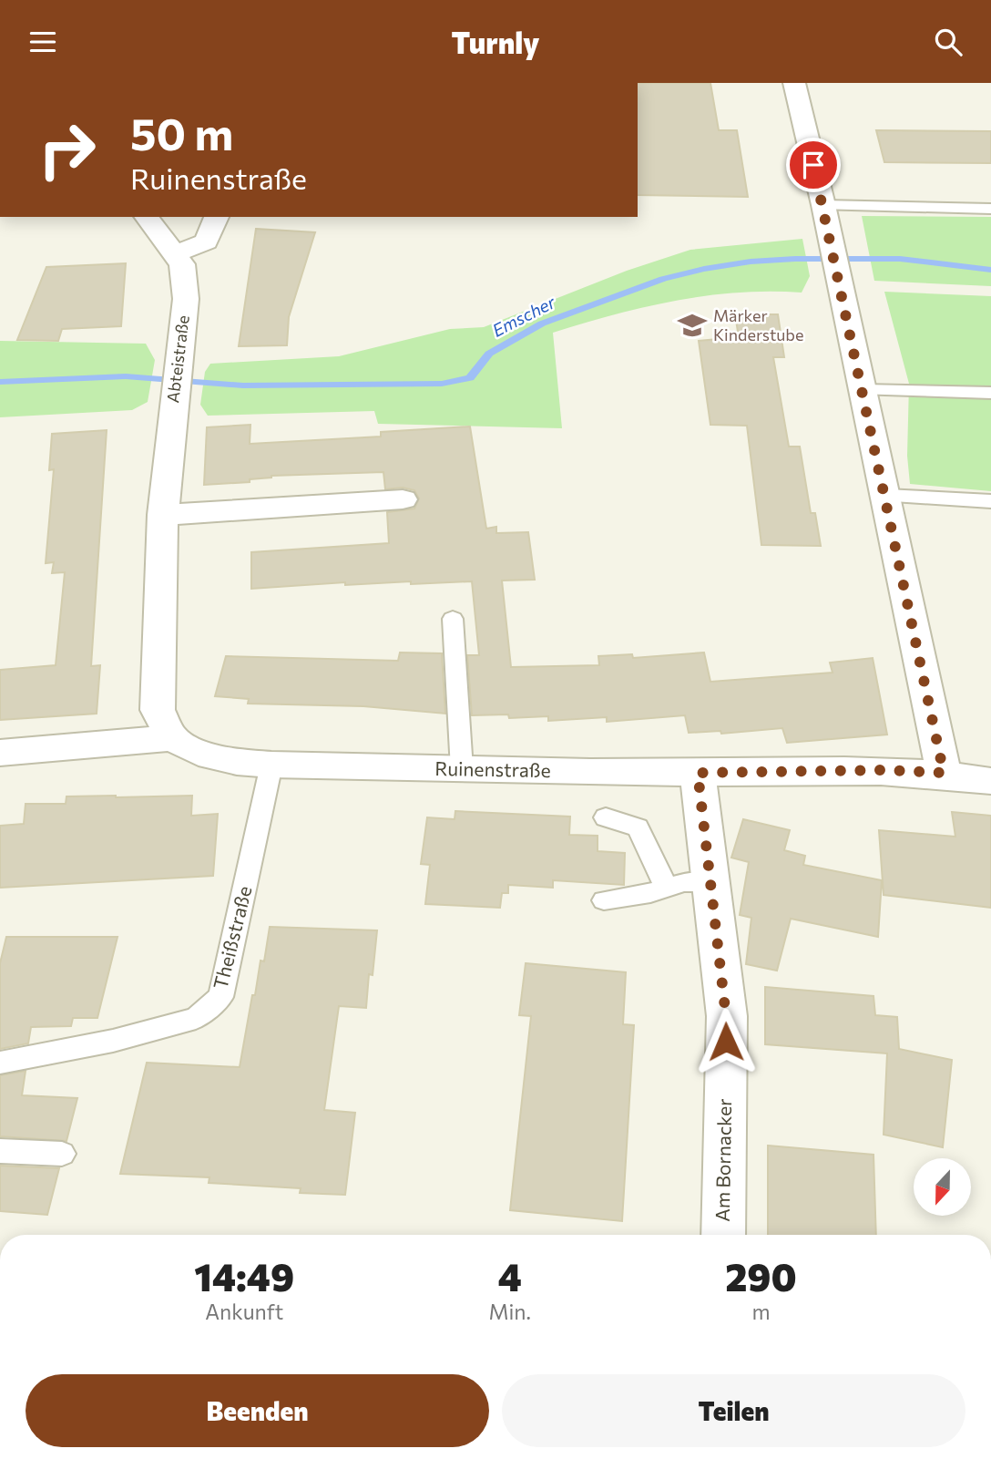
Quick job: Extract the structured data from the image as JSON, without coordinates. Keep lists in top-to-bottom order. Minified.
{"streets":{"street":["Abteistraße","Ruinenstraße","Am Bornacker"],"lane":["Theißstraße"]},"crossings":[["Abteistraße","Ruinenstraße"],["Ruinenstraße","Theißstraße"],["Ruinenstraße","Am Bornacker"]],"water":["Emscher"],"places":{"school or university":["Märker Kinderstube"]},"north":"bottom","page":{"header":"Turnly","turn":["50 m","Ruinenstraße"],"eta":["14:49","Ankunft","4","Min.","290","m"],"buttons":["Beenden","Teilen"]}}
